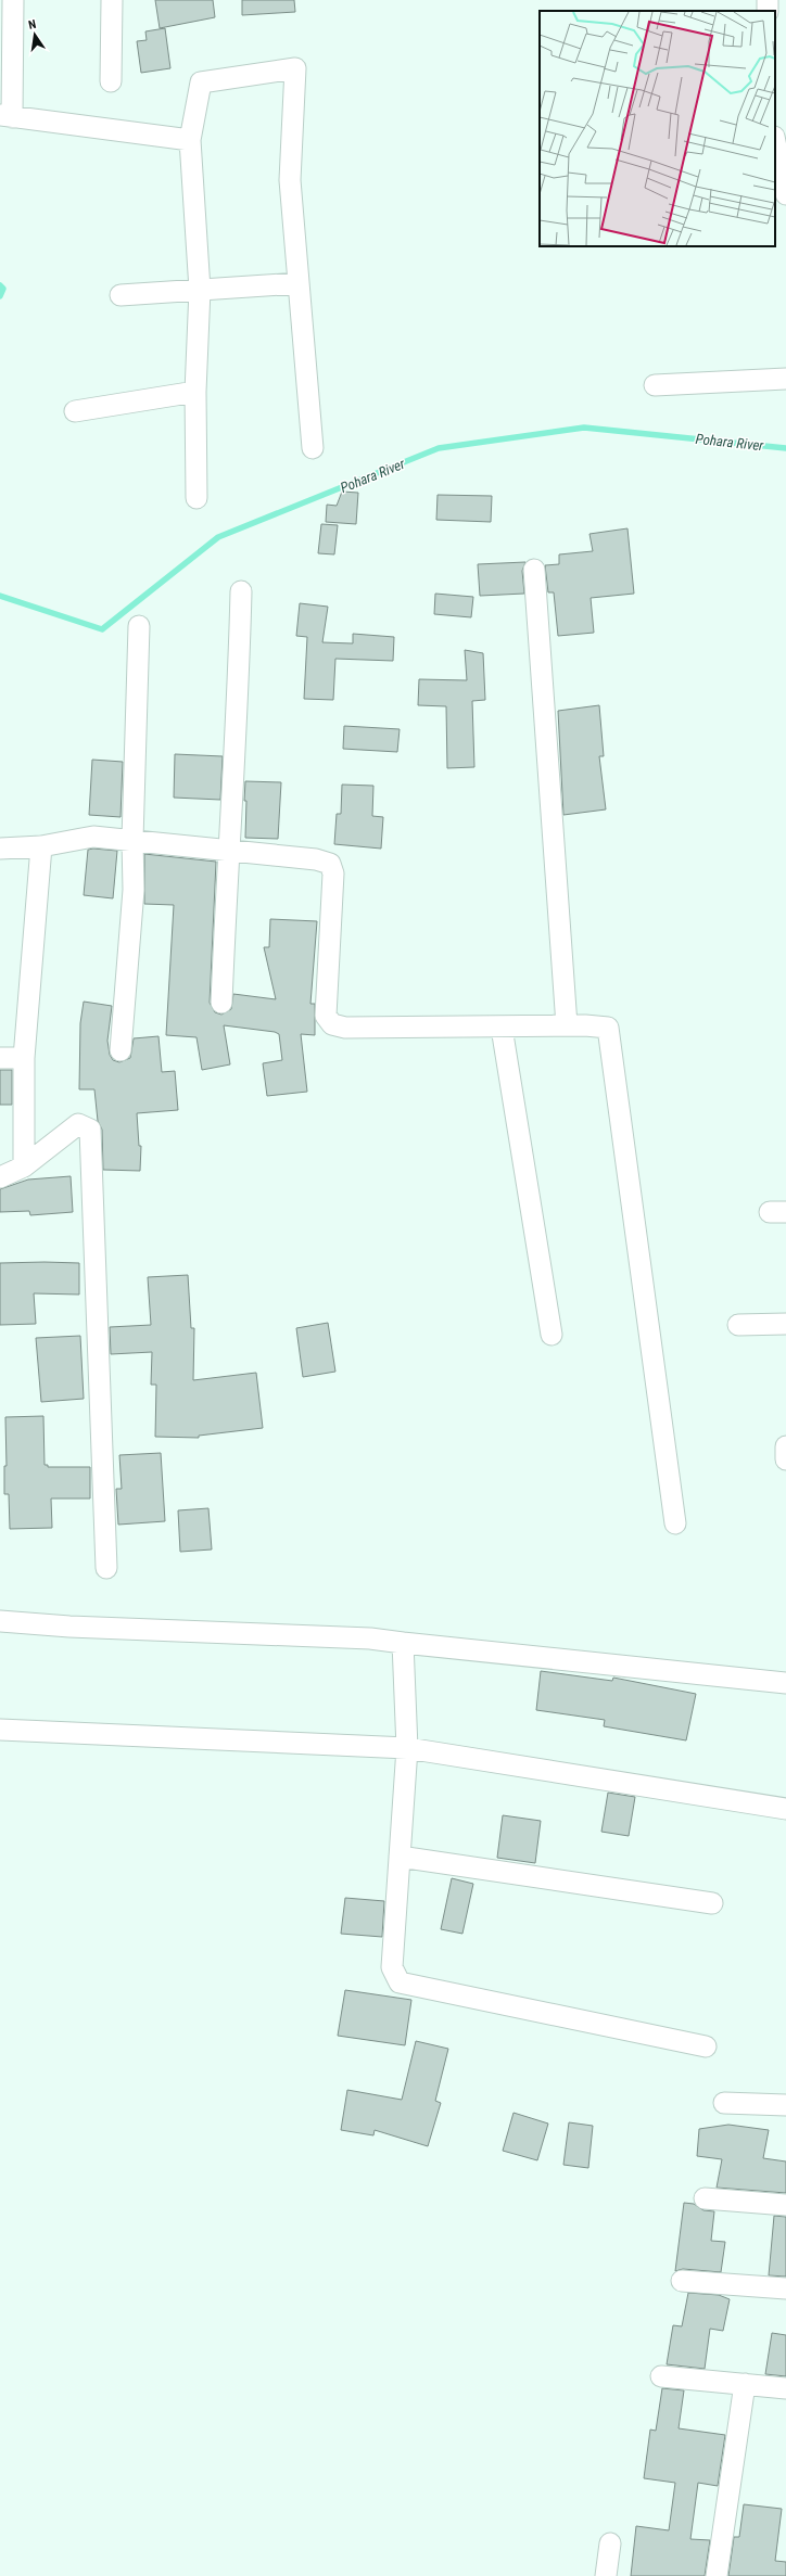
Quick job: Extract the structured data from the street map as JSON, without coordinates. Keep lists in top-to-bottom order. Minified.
{"water":["Pohara River"],"north":"top"}
